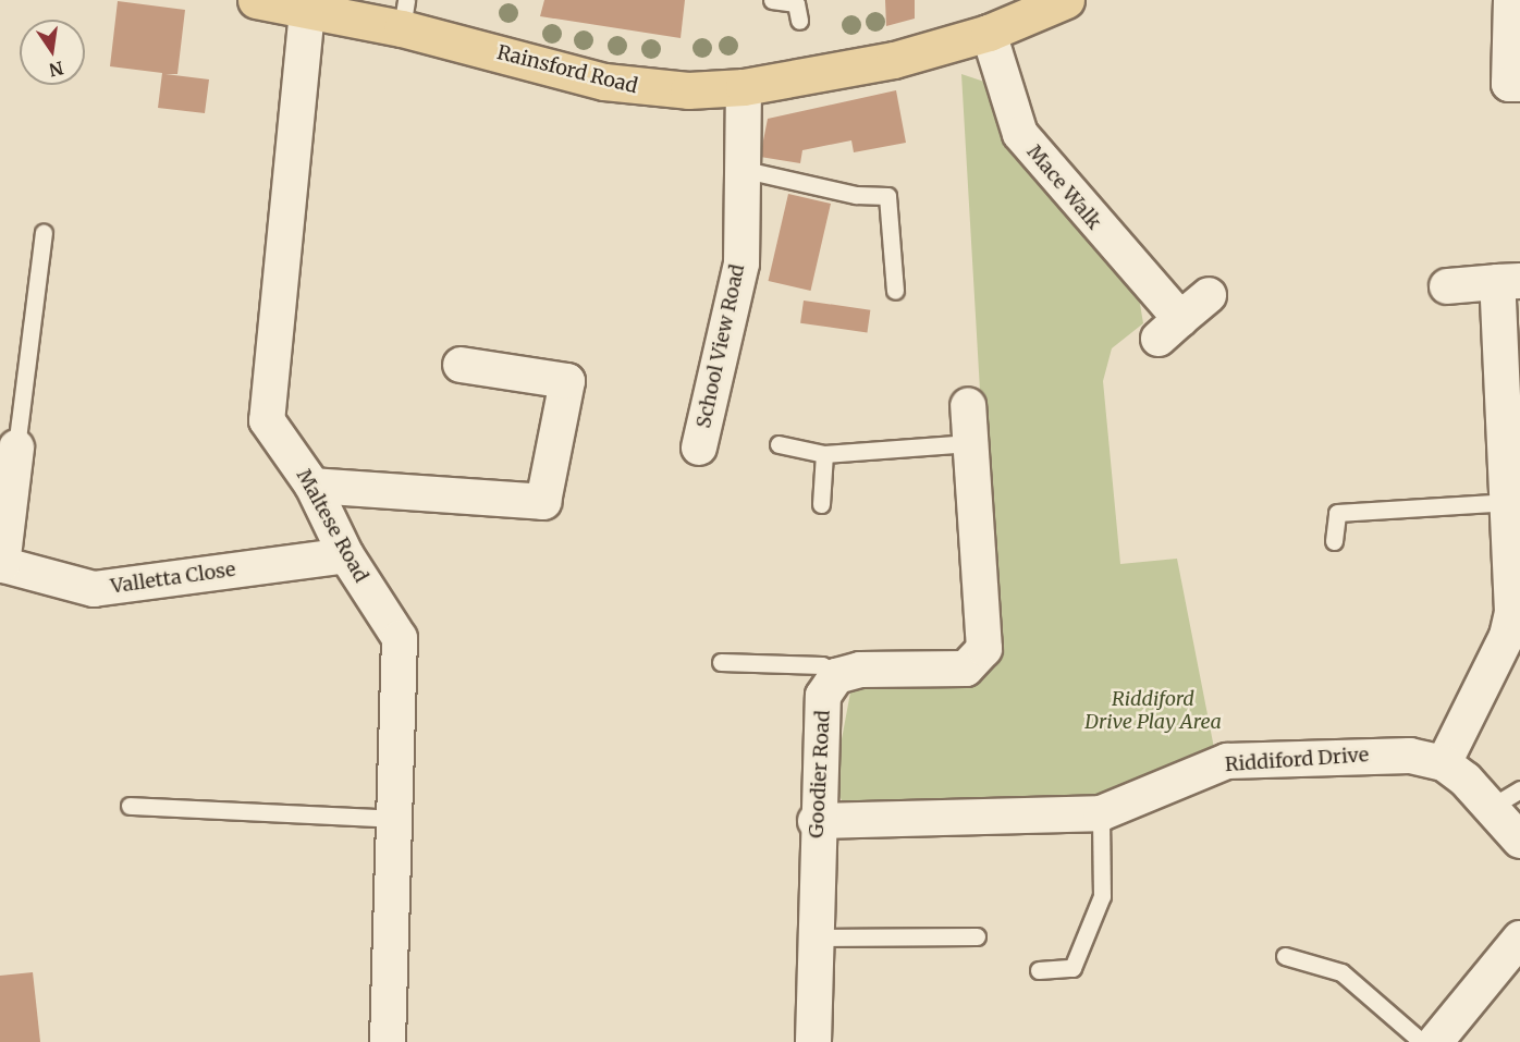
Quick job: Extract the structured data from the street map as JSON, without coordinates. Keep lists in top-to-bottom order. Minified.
{"streets":{"main road":["Rainsford Road"],"street":["Mace Walk","School View Road","Maltese Road","Valletta Close","Riddiford Drive","Goodier Road"]},"crossings":[["Rainsford Road","Mace Walk"],["Rainsford Road","School View Road"],["Rainsford Road","Maltese Road"],["Maltese Road","Valletta Close"],["Riddiford Drive","Goodier Road"]],"parks":["Riddiford Drive Play Area"],"north":"bottom"}
